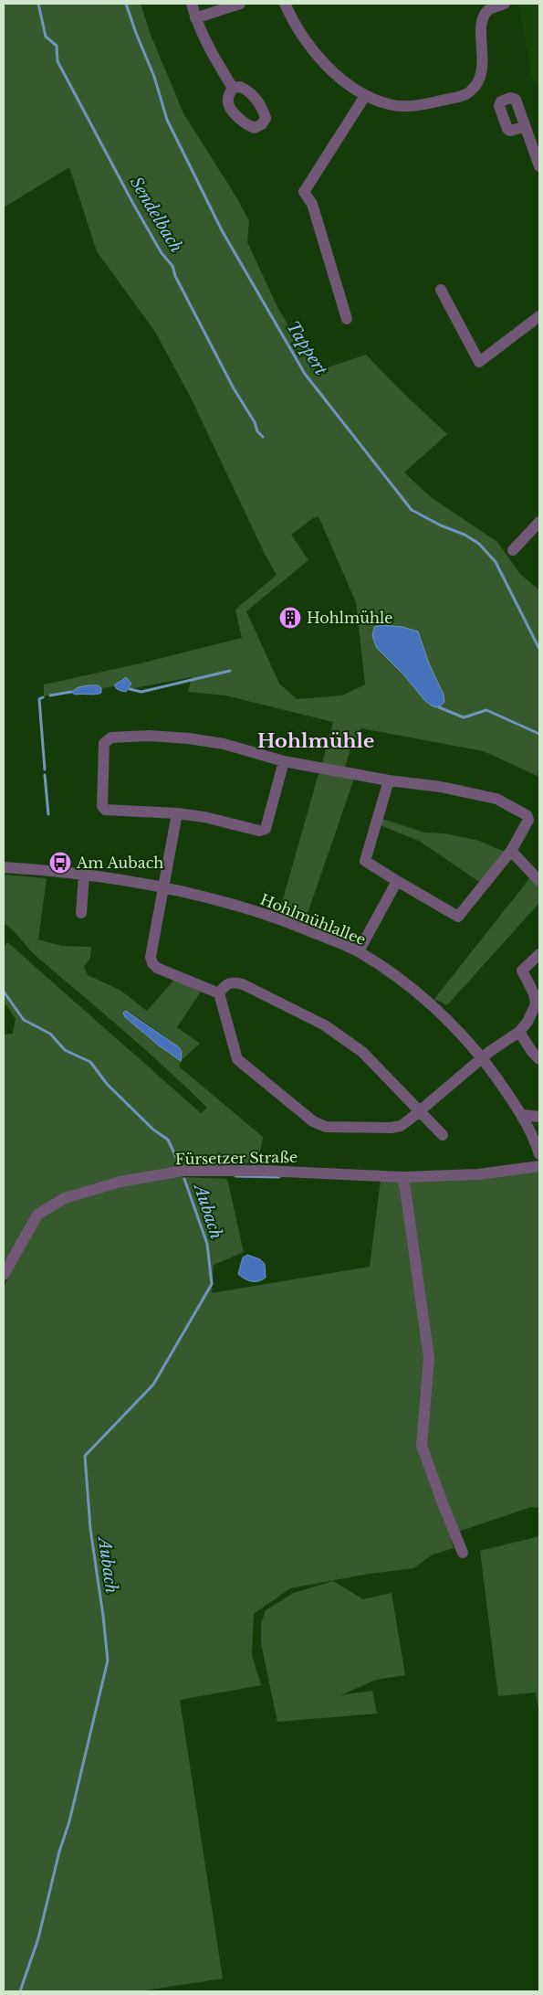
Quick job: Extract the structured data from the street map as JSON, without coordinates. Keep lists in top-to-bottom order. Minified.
{"streets":{"street":["Hohlmühlallee","Fürsetzer Straße"]},"districts":["Hohlmühle"],"water":["Sendelbach","Tappert","Aubach"],"places":{"building":["Hohlmühle"],"bus stop":["Am Aubach"]}}
